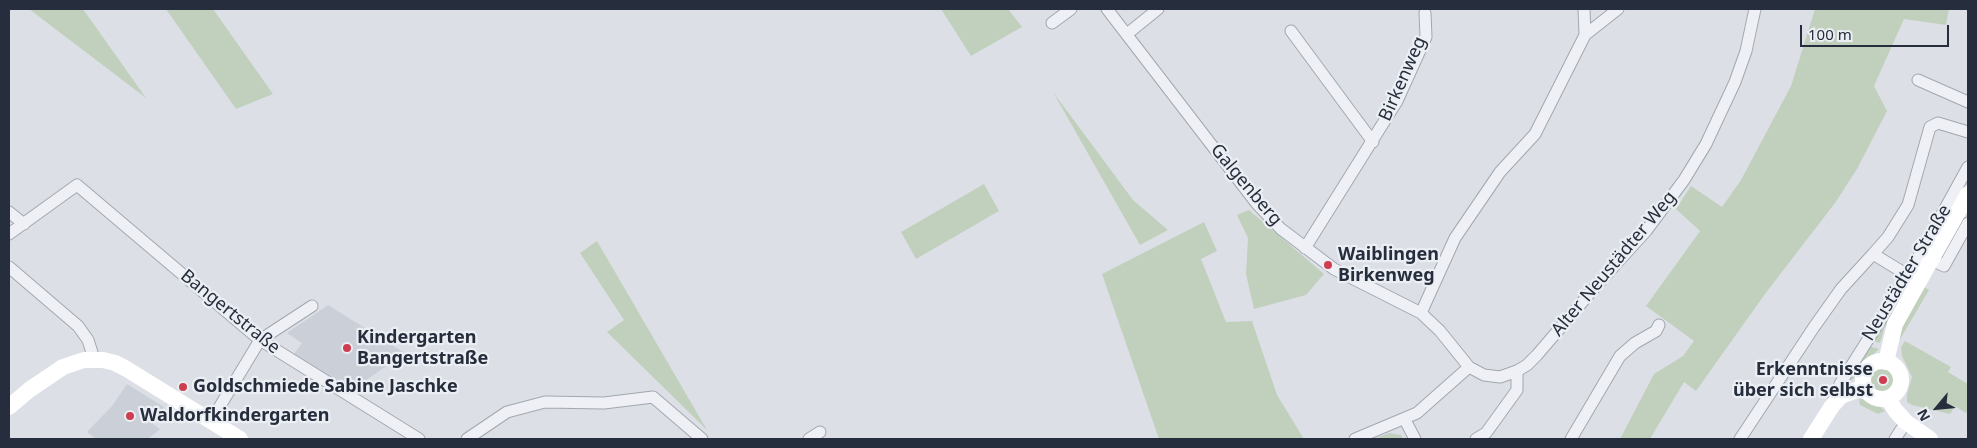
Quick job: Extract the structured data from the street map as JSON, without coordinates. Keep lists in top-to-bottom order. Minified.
{"streets":{"street":["Birkenweg","Galgenberg","Alter Neustädter Weg","Neustädter Straße","Bangertstraße"]},"crossings":[["Birkenweg","Galgenberg"],["Galgenberg","Alter Neustädter Weg"]],"places":["Waiblingen Birkenweg","Kindergarten Bangertstraße","Erkenntnisse über sich selbst","Goldschmiede Sabine Jaschke","Waldorfkindergarten"],"scale_bar":"100 m","north":"bottom left"}
